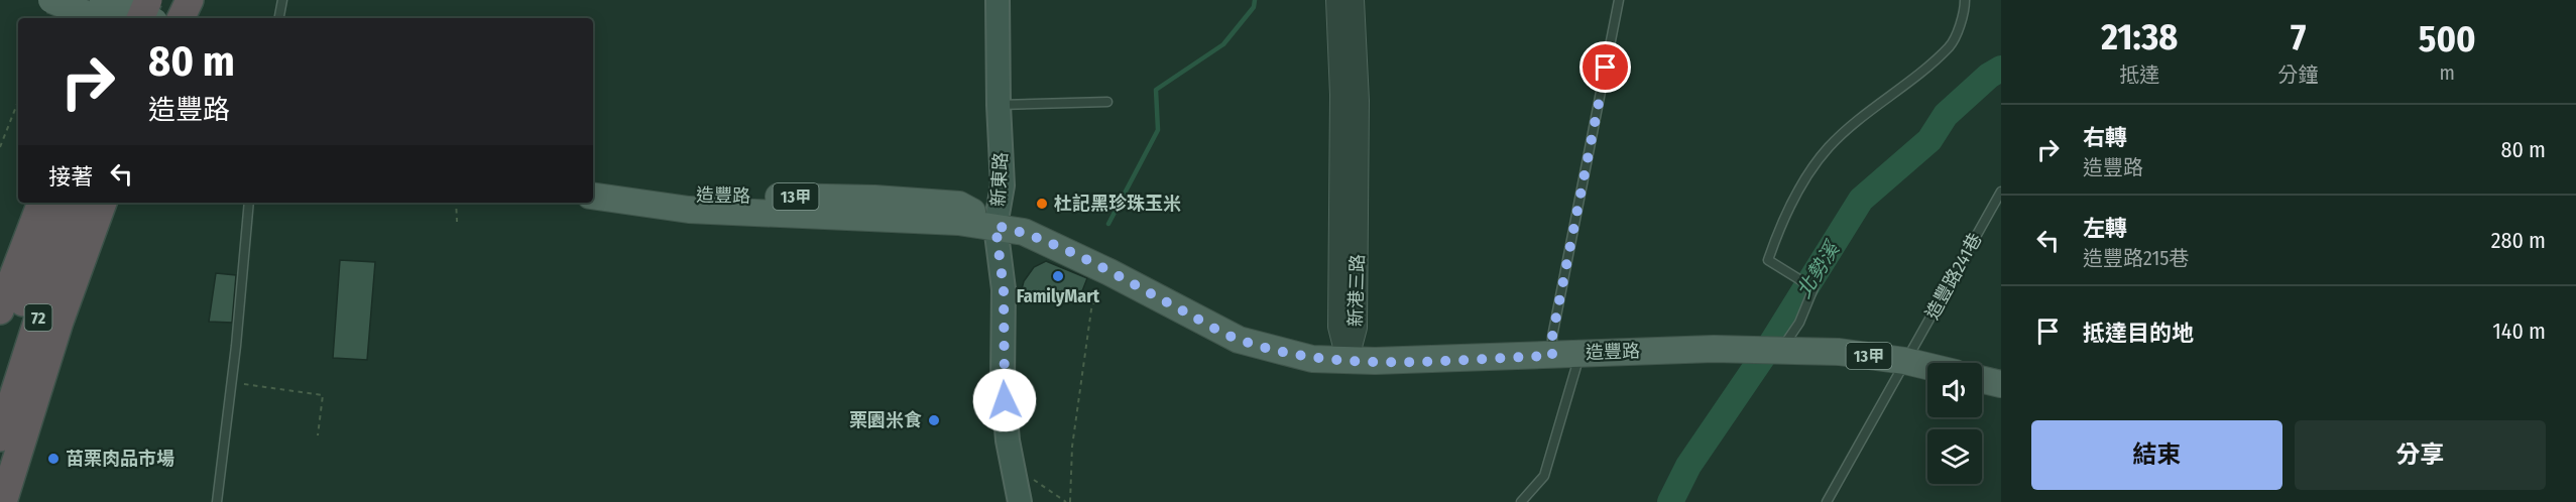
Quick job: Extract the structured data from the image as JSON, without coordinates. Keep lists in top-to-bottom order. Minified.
{"streets":{"highway":["72"],"main road":["新東路","造豐路","13甲"],"street":["新港三路"],"lane":["造豐路241巷"]},"crossings":[["新東路","造豐路"],["造豐路","13甲"],["造豐路","新港三路"],["13甲","造豐路241巷"]],"water":["北勢溪"],"places":["杜記黑珍珠玉米","FamilyMart","栗園米食","苗栗肉品市場"],"page":{"eta":["21:38","抵達","7","分鐘","500","m"],"turn":["80 m","造豐路"],"list":[{"name":"右轉","note":"造豐路","value":"80 m"},{"name":"左轉","note":"造豐路215巷","value":"280 m"},{"name":"抵達目的地","value":"140 m"}],"then":"接著","buttons":["結束","分享"]}}
